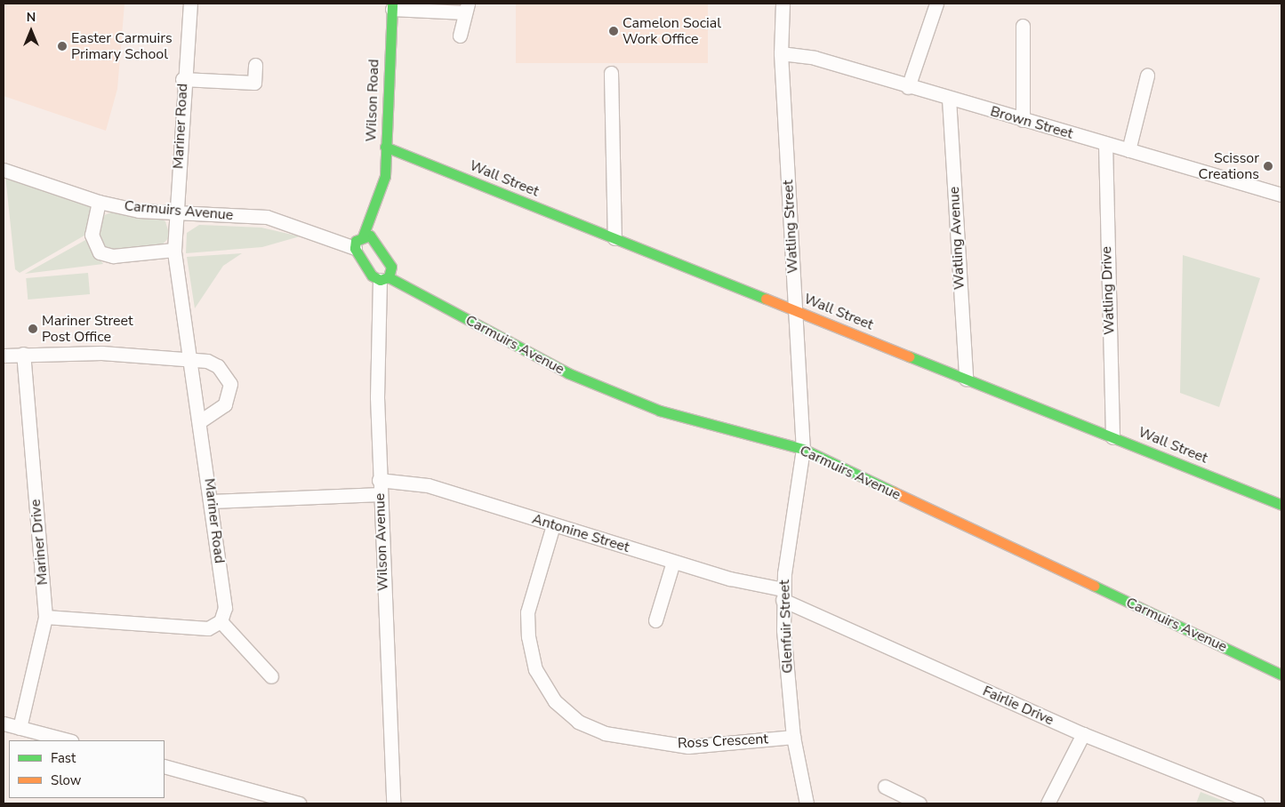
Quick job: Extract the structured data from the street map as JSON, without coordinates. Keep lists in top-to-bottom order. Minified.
{"streets":{"street":["Wilson Road","Brown Street","Mariner Road","Wall Street","Carmuirs Avenue","Watling Street","Watling Avenue","Watling Drive","Antonine Street","Mariner Drive","Wilson Avenue","Glenfuir Street","Fairlie Drive","Ross Crescent"]},"crossings":[["Wilson Road","Wall Street"],["Wilson Road","Carmuirs Avenue"],["Brown Street","Watling Street"],["Brown Street","Watling Avenue"],["Brown Street","Watling Drive"],["Mariner Road","Carmuirs Avenue"],["Wall Street","Watling Street"],["Wall Street","Watling Avenue"],["Wall Street","Watling Drive"],["Carmuirs Avenue","Watling Street"],["Carmuirs Avenue","Wilson Avenue"],["Carmuirs Avenue","Glenfuir Street"],["Watling Street","Glenfuir Street"],["Antonine Street","Wilson Avenue"],["Antonine Street","Glenfuir Street"],["Antonine Street","Fairlie Drive"],["Antonine Street","Ross Crescent"],["Glenfuir Street","Fairlie Drive"],["Glenfuir Street","Ross Crescent"]],"places":["Camelon Social Work Office","Easter Carmuirs Primary School","Scissor Creations","Mariner Street Post Office"],"legend":["Fast","Slow"],"north":"top"}
